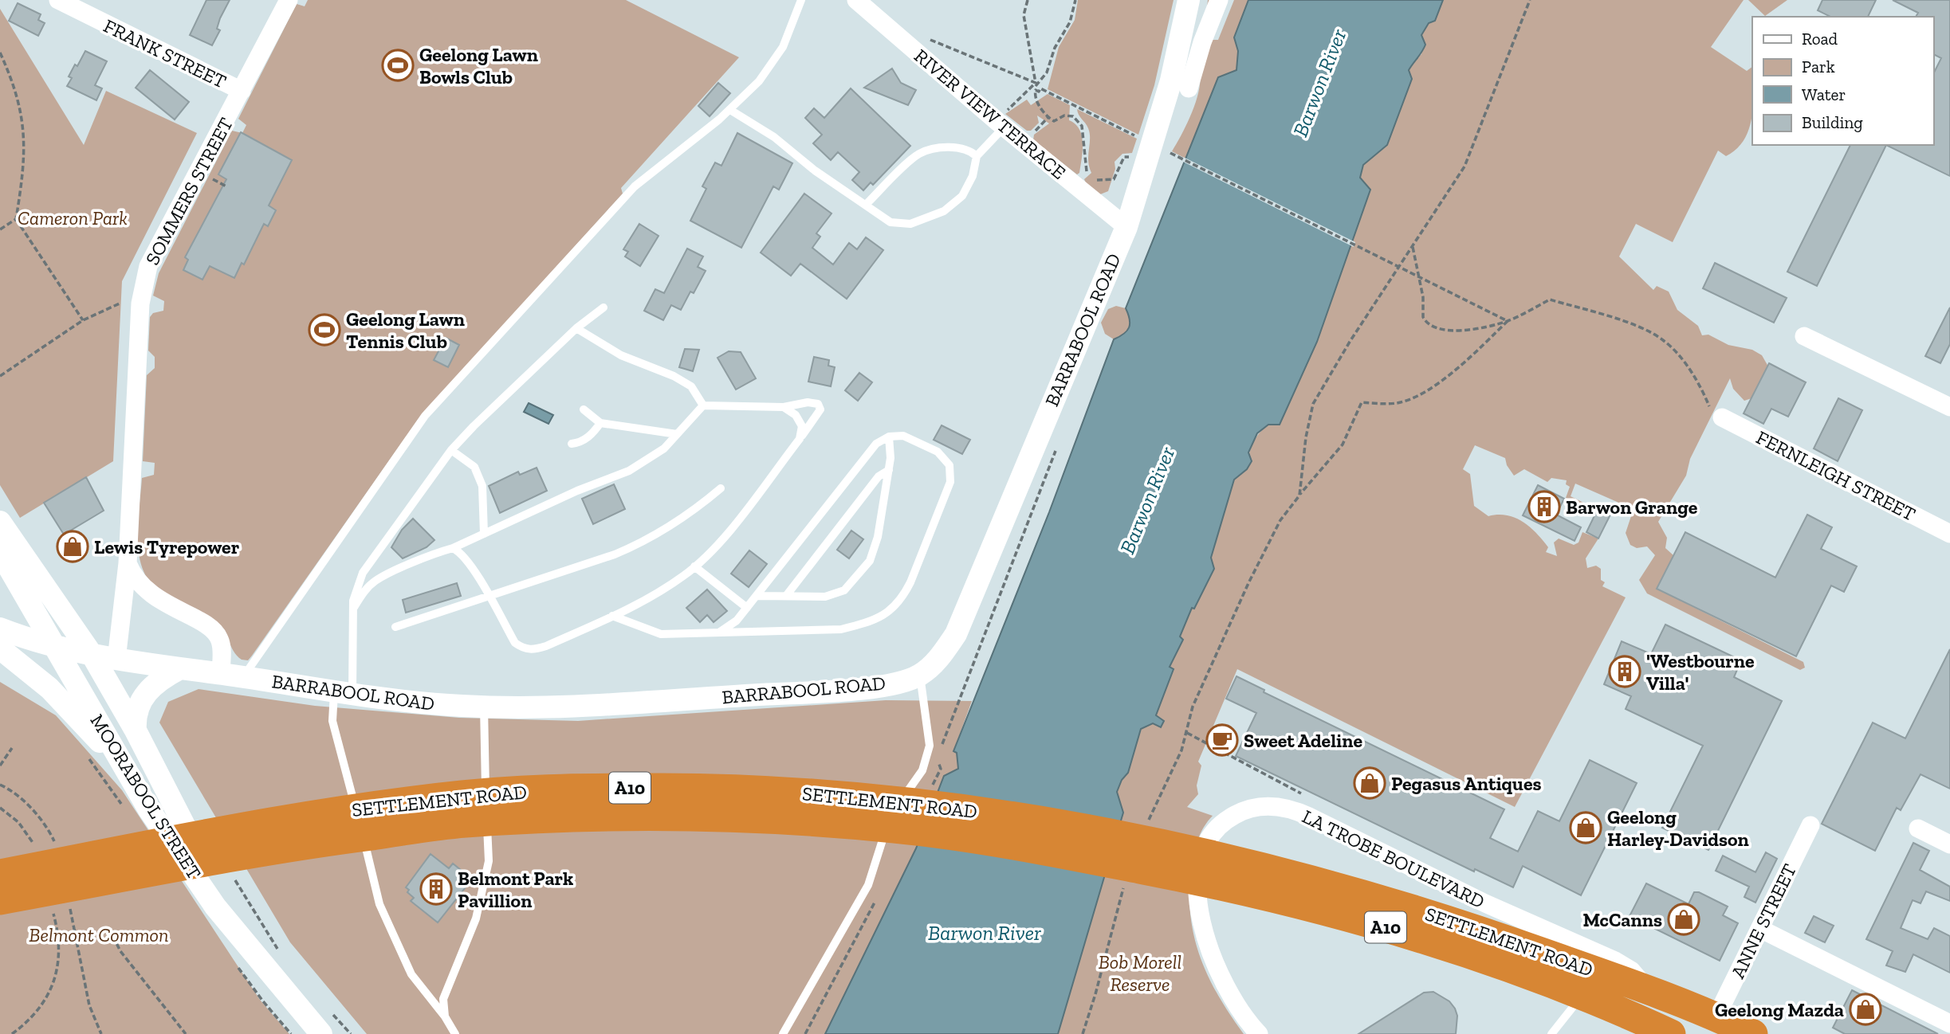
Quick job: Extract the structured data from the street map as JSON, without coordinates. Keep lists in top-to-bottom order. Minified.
{"streets":{"highway":["A10","SETTLEMENT ROAD"],"street":["FRANK STREET","RIVER VIEW TERRACE","SOMMERS STREET","BARRABOOL ROAD","FERNLEIGH STREET","MOORABOOL STREET","LA TROBE BOULEVARD","ANNE STREET"]},"crossings":[["FRANK STREET","SOMMERS STREET"],["RIVER VIEW TERRACE","BARRABOOL ROAD"],["SOMMERS STREET","BARRABOOL ROAD"],["BARRABOOL ROAD","MOORABOOL STREET"],["SETTLEMENT ROAD","LA TROBE BOULEVARD"],["SETTLEMENT ROAD","ANNE STREET"]],"water":["Barwon River"],"parks":["Cameron Park","Belmont Common","Bob Morell Reserve"],"places":{"sports":["Geelong Lawn Bowls Club","Geelong Lawn Tennis Club"],"building":["Barwon Grange","'Westbourne Villa'","Belmont Park Pavillion"],"shop":["Lewis Tyrepower","Pegasus Antiques","Geelong Harley-Davidson","McCanns","Geelong Mazda"],"cafe":["Sweet Adeline"]},"legend":["Road","Park","Water","Building"]}
